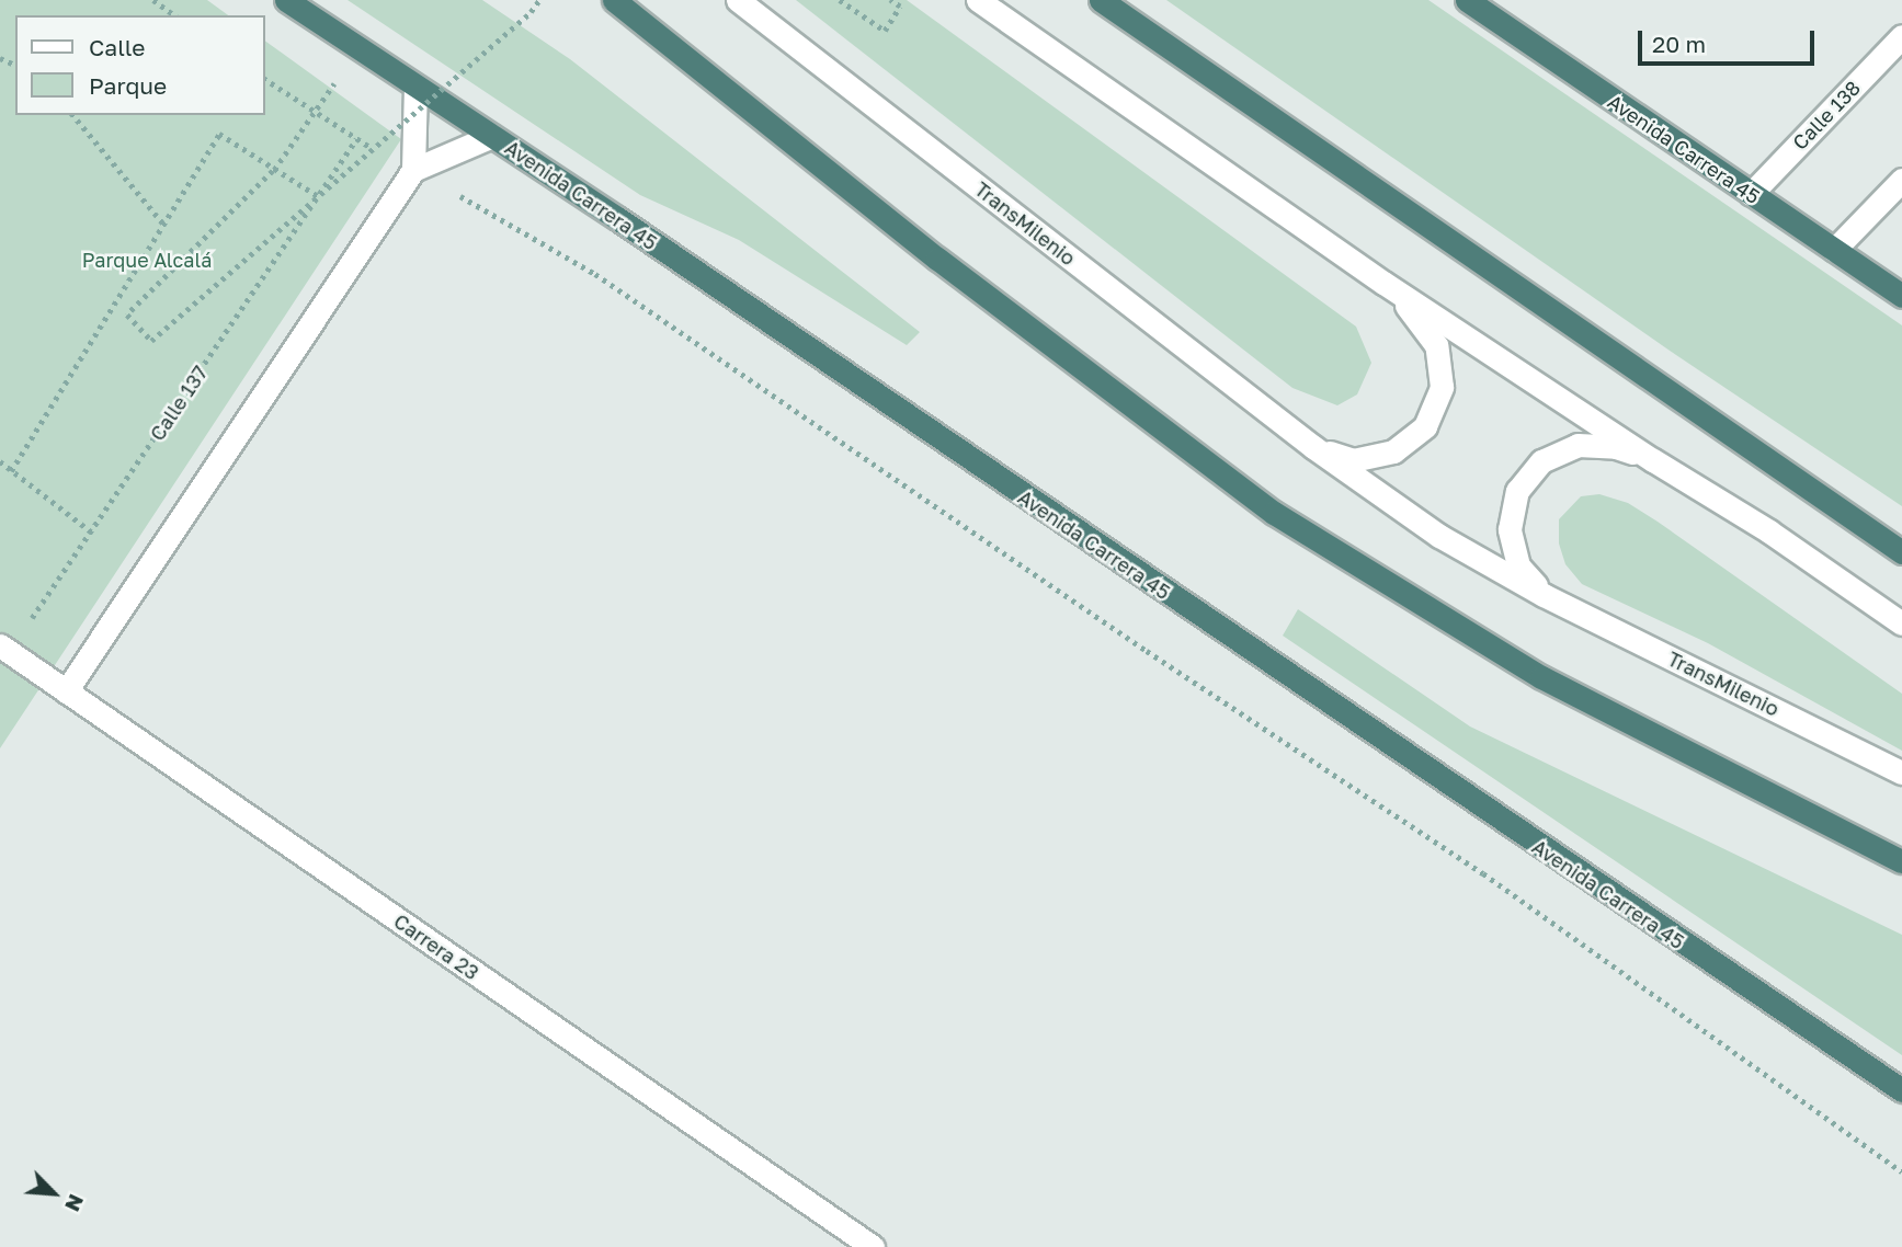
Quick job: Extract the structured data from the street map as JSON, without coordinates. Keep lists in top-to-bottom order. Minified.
{"streets":{"highway":["Avenida Carrera 45"],"street":["Calle 138","TransMilenio","Carrera 23"],"path":["Calle 137"]},"crossings":[["Calle 138","Avenida Carrera 45"],["Calle 137","Carrera 23"]],"parks":["Parque Alcalá"],"legend":["Calle","Parque"],"scale_bar":"20 m","north":"bottom right"}
